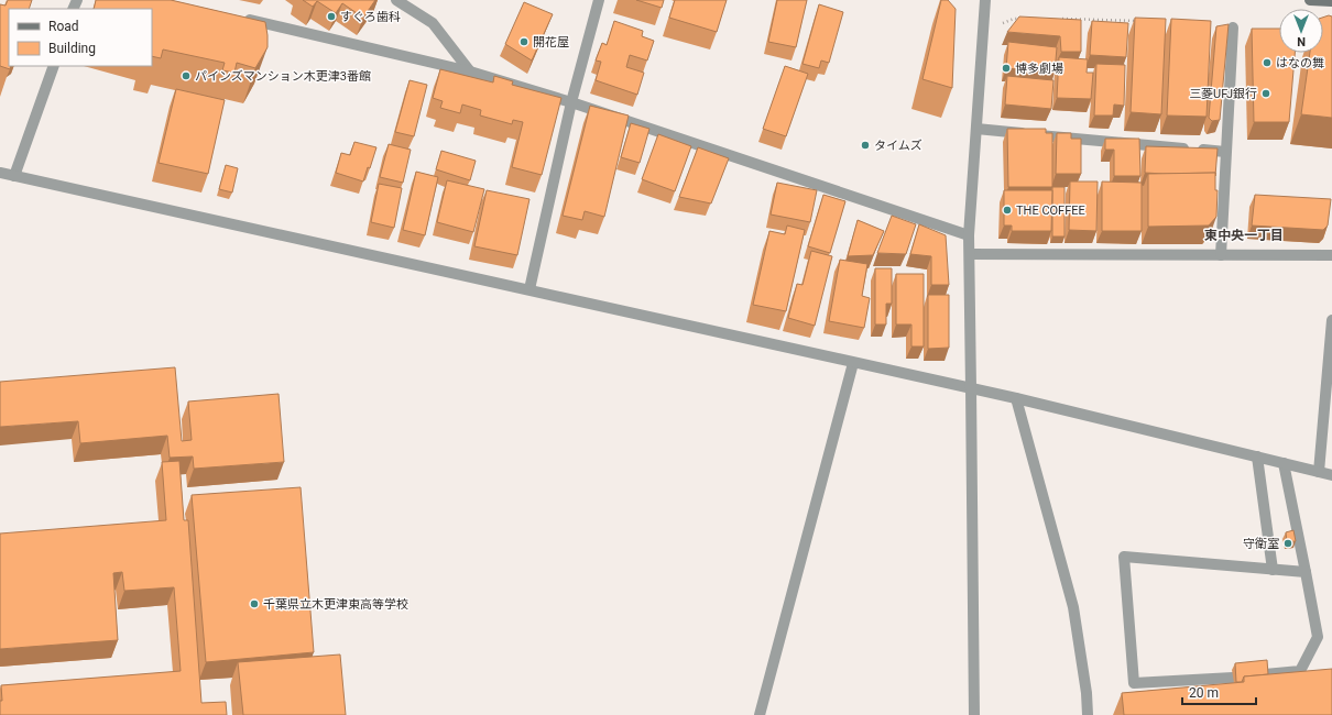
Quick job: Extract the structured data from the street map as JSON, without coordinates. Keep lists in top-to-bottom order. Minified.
{"districts":["東中央一丁目"],"places":["すぐろ歯科","開花屋","はなの舞","博多劇場","パインズマンション木更津3番館","三菱UFJ銀行","タイムズ","THE COFFEE","守衛室","千葉県立木更津東高等学校"],"legend":["Road","Building"],"scale_bar":"20 m","north":"bottom"}
